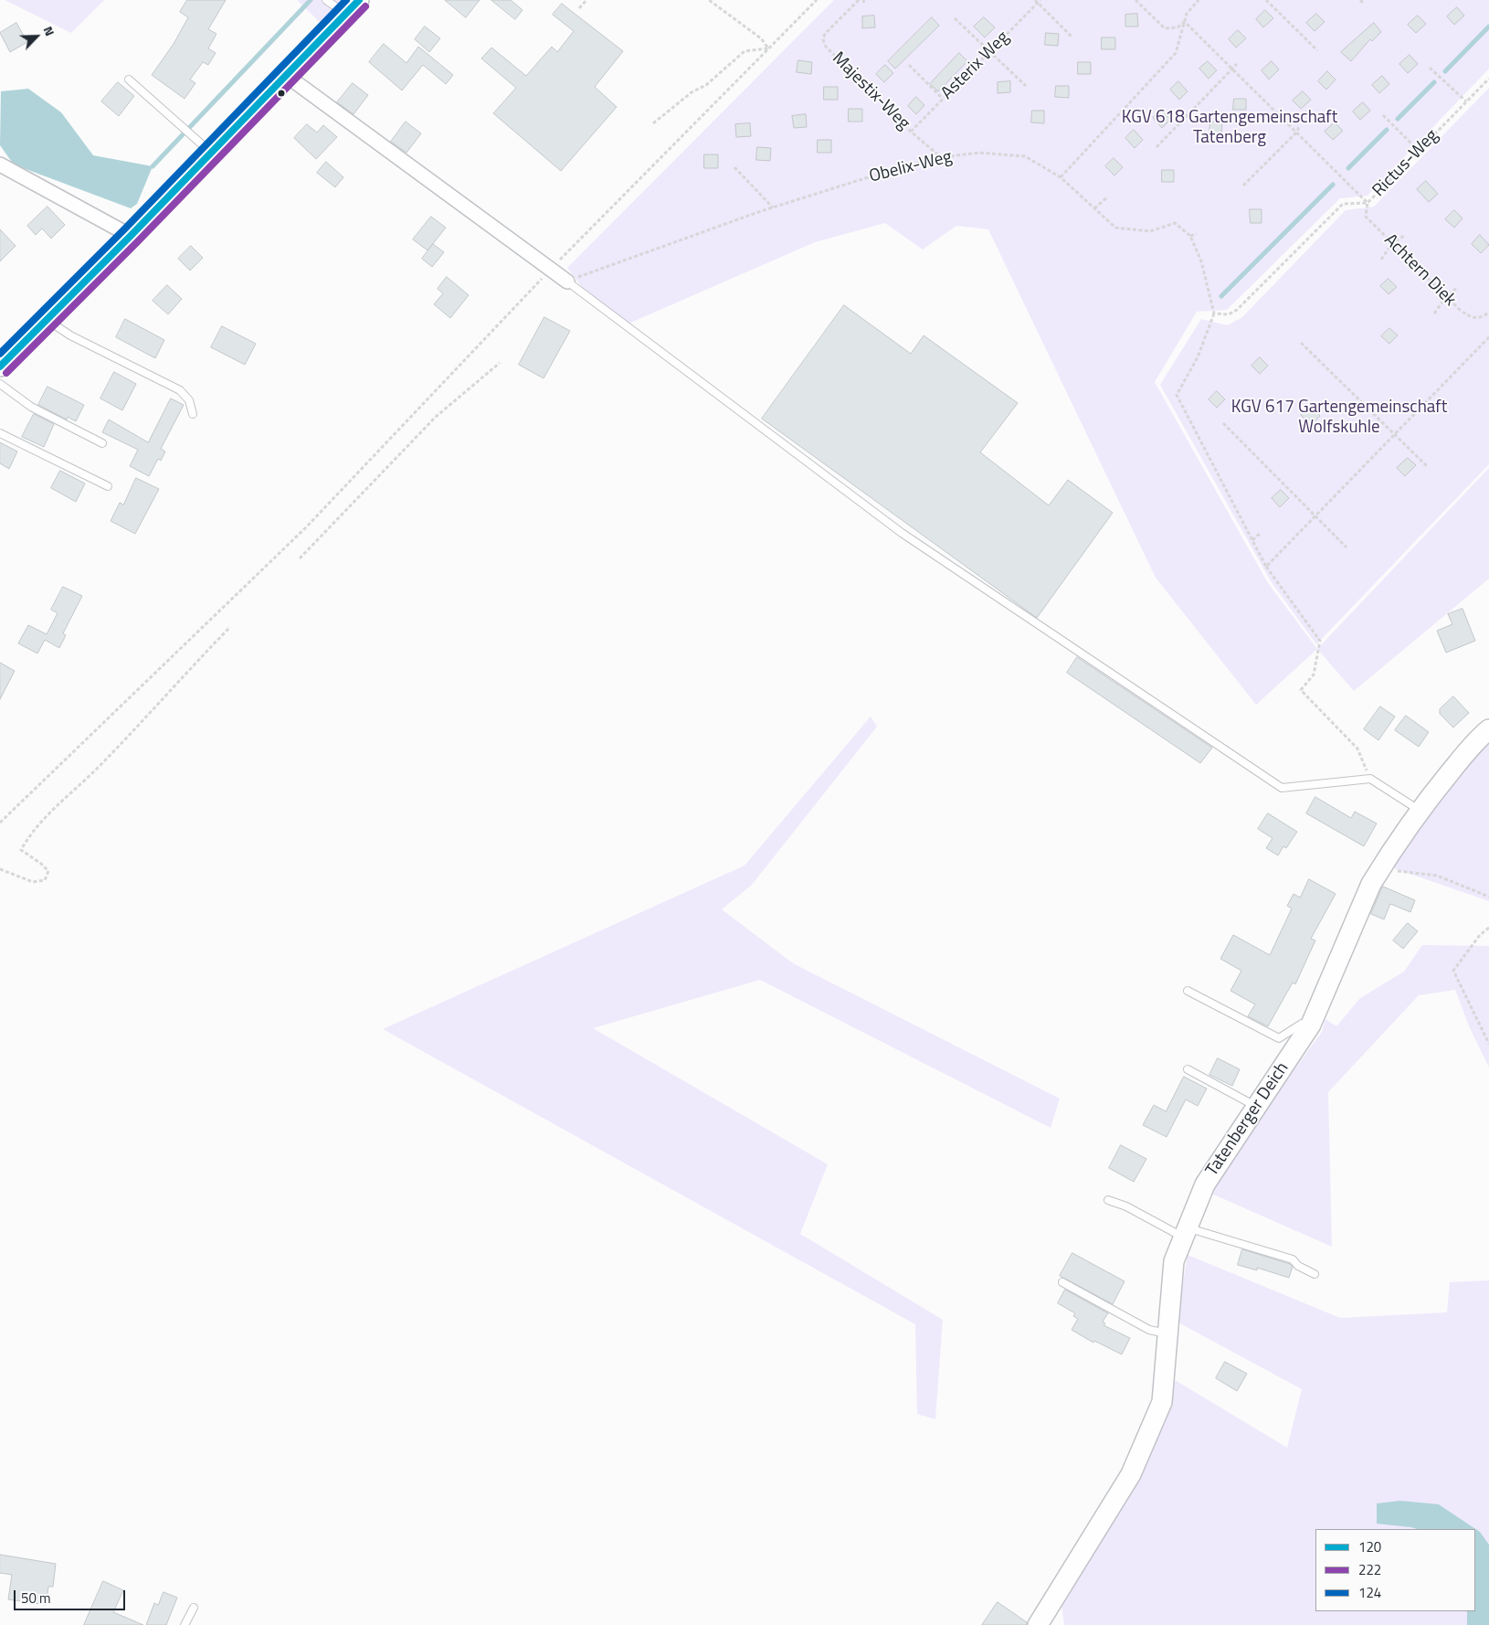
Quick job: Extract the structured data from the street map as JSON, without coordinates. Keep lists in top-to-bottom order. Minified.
{"streets":{"street":["Tatenberger Deich"],"path":["Asterix Weg","Majestix-Weg","Rictus-Weg","Obelix-Weg","Achtern Diek"]},"crossings":[["Asterix Weg","Majestix-Weg"],["Majestix-Weg","Obelix-Weg"],["Rictus-Weg","Achtern Diek"]],"parks":["KGV 618 Gartengemeinschaft Tatenberg","KGV 617 Gartengemeinschaft Wolfskuhle"],"lines":["transit line 120","transit line 124","transit line 222"],"legend":["120","222","124"],"scale_bar":"50 m","north":"top right"}
